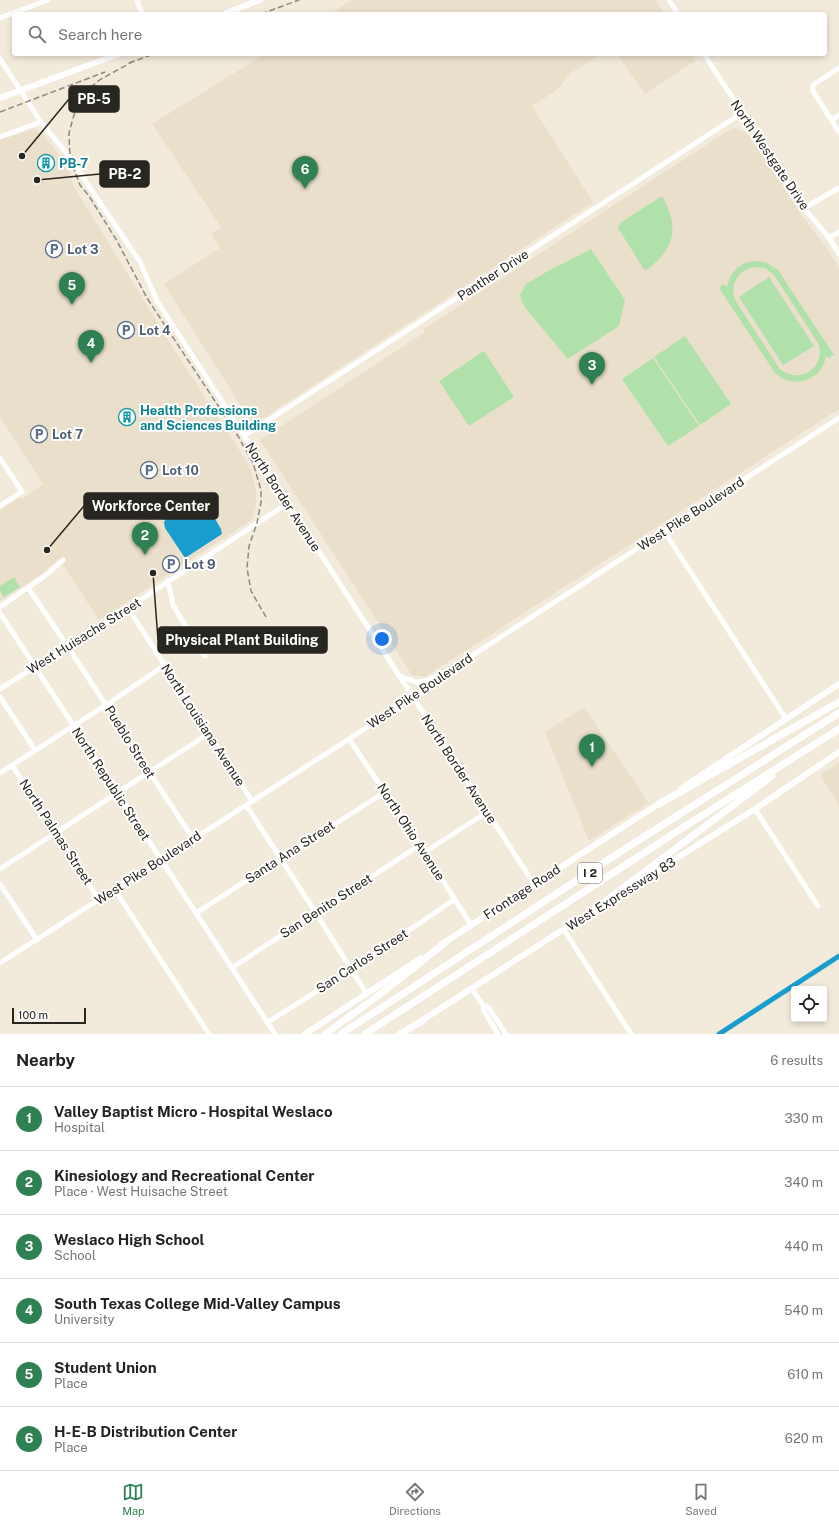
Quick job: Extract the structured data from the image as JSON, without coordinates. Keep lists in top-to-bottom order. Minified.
{"streets":{"highway":["I 2"],"main road":["Frontage Road","West Expressway 83"],"street":["North Westgate Drive","Panther Drive","North Border Avenue","West Pike Boulevard","West Huisache Street","North Louisiana Avenue","Pueblo Street","North Republic Street","North Palmas Street","North Ohio Avenue","Santa Ana Street","San Benito Street","San Carlos Street"]},"crossings":[["North Westgate Drive","Panther Drive"],["Panther Drive","North Border Avenue"],["North Border Avenue","West Pike Boulevard"],["North Border Avenue","West Huisache Street"],["North Border Avenue","Frontage Road"],["West Pike Boulevard","North Louisiana Avenue"],["West Pike Boulevard","Pueblo Street"],["West Pike Boulevard","North Republic Street"],["West Pike Boulevard","North Palmas Street"],["West Pike Boulevard","North Ohio Avenue"],["West Huisache Street","North Louisiana Avenue"],["West Huisache Street","Pueblo Street"],["West Huisache Street","North Republic Street"],["North Republic Street","Santa Ana Street"],["North Republic Street","San Benito Street"],["North Republic Street","San Carlos Street"],["North Ohio Avenue","Santa Ana Street"],["North Ohio Avenue","Frontage Road"],["North Ohio Avenue","San Benito Street"],["North Ohio Avenue","San Carlos Street"]],"places":{"other":["PB-5","PB-2","Workforce Center","Physical Plant Building"],"building":["PB-7","Health Professions and Sciences Building"],"parking":["Lot 3","Lot 4","Lot 7","Lot 10","Lot 9"]},"scale_bar":"100 m","page":{"search":"Search here","pins":["6","5","4","3","2","1"],"scale":"100 m","heading":["Nearby","6 results"],"list":[{"mark":"1","name":"Valley Baptist Micro - Hospital Weslaco","note":"Hospital","value":"330 m"},{"mark":"2","name":"Kinesiology and Recreational Center","note":"Place · West Huisache Street","value":"340 m"},{"mark":"3","name":"Weslaco High School","note":"School","value":"440 m"},{"mark":"4","name":"South Texas College Mid-Valley Campus","note":"University","value":"540 m"},{"mark":"5","name":"Student Union","note":"Place","value":"610 m"},{"mark":"6","name":"H-E-B Distribution Center","note":"Place","value":"620 m"}],"nav":["Map","Directions","Saved"]}}
